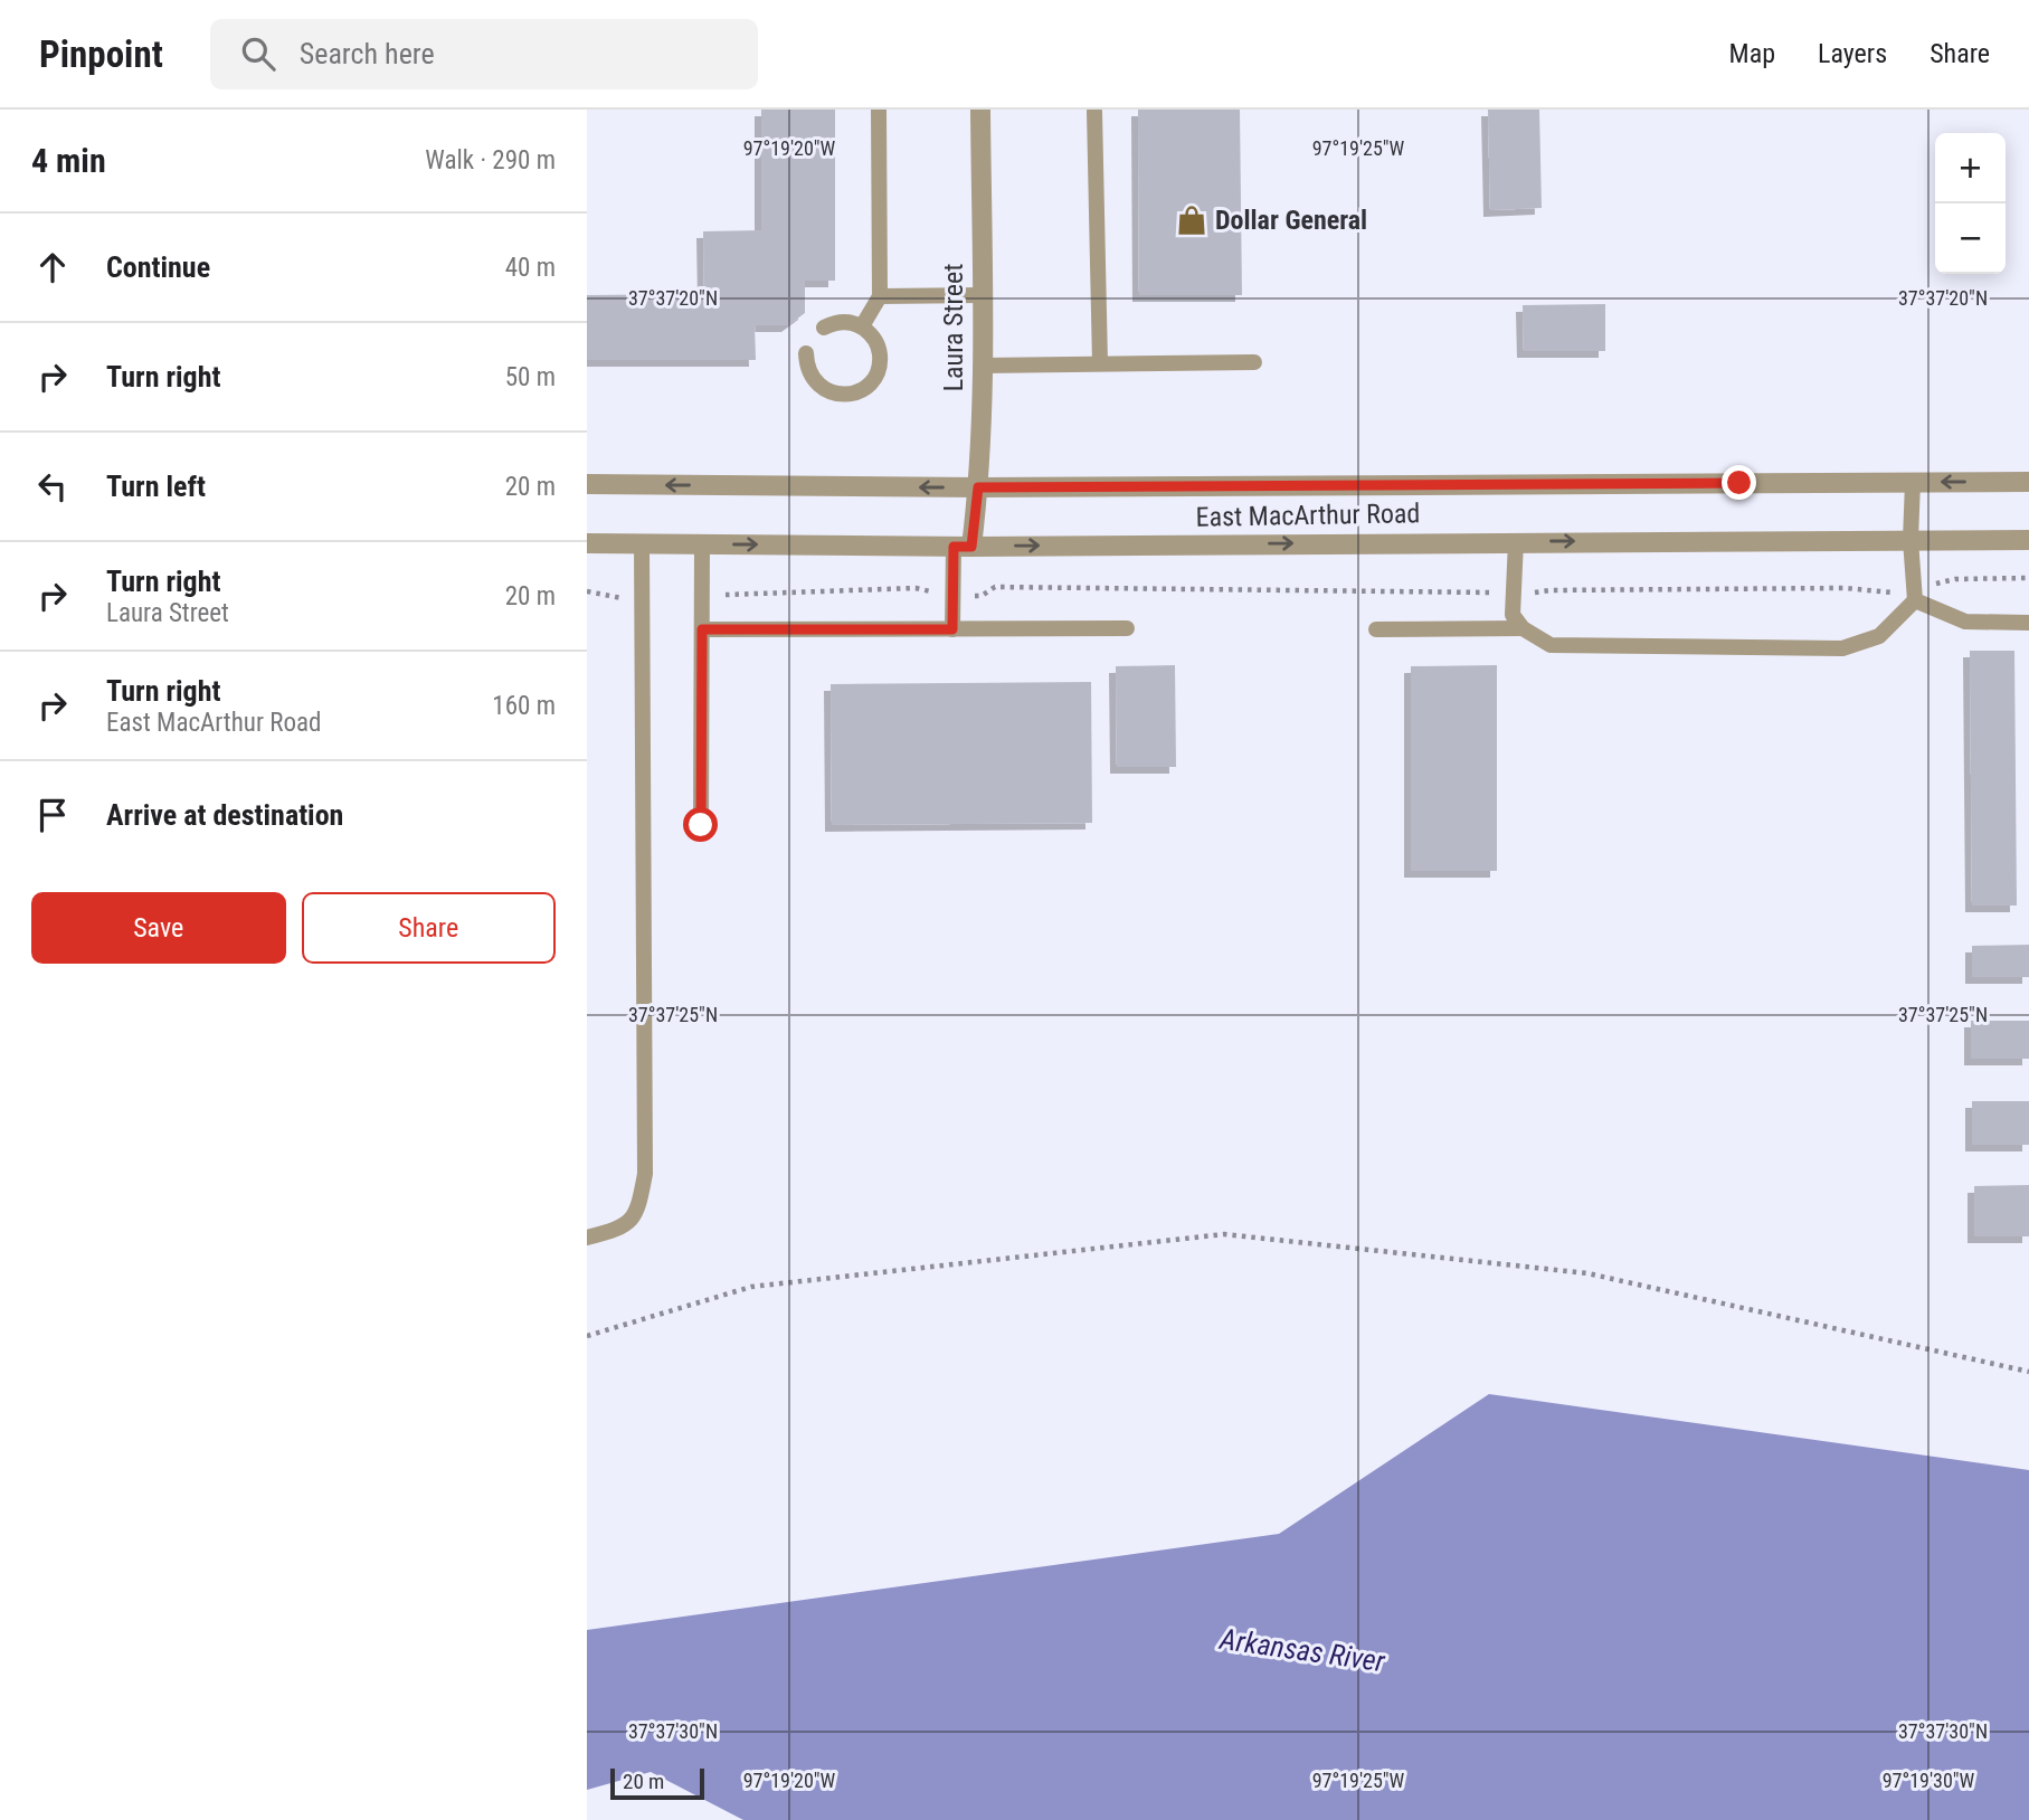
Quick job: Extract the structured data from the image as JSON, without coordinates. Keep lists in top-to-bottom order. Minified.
{"streets":{"street":["Laura Street","East MacArthur Road"]},"crossings":[["Laura Street","East MacArthur Road"]],"water":["Arkansas River"],"places":{"shop":["Dollar General"]},"scale_bar":"20 m","page":{"header":"Pinpoint","search":"Search here","nav":["Map","Layers","Share"],"heading":["4 min","Walk · 290 m"],"map_buttons":["+","−"],"list":[["Continue","40 m"],["Turn right","50 m"],["Turn left","20 m"],["Turn right","Laura Street","20 m"],["Turn right","East MacArthur Road","160 m"],"Arrive at destination"],"buttons":["Save","Share"],"scale":"20 m"},"coordinates":["97°19'20\"W","97°19'25\"W","37°37'20\"N","37°37'25\"N","37°37'30\"N","97°19'30\"W"]}
